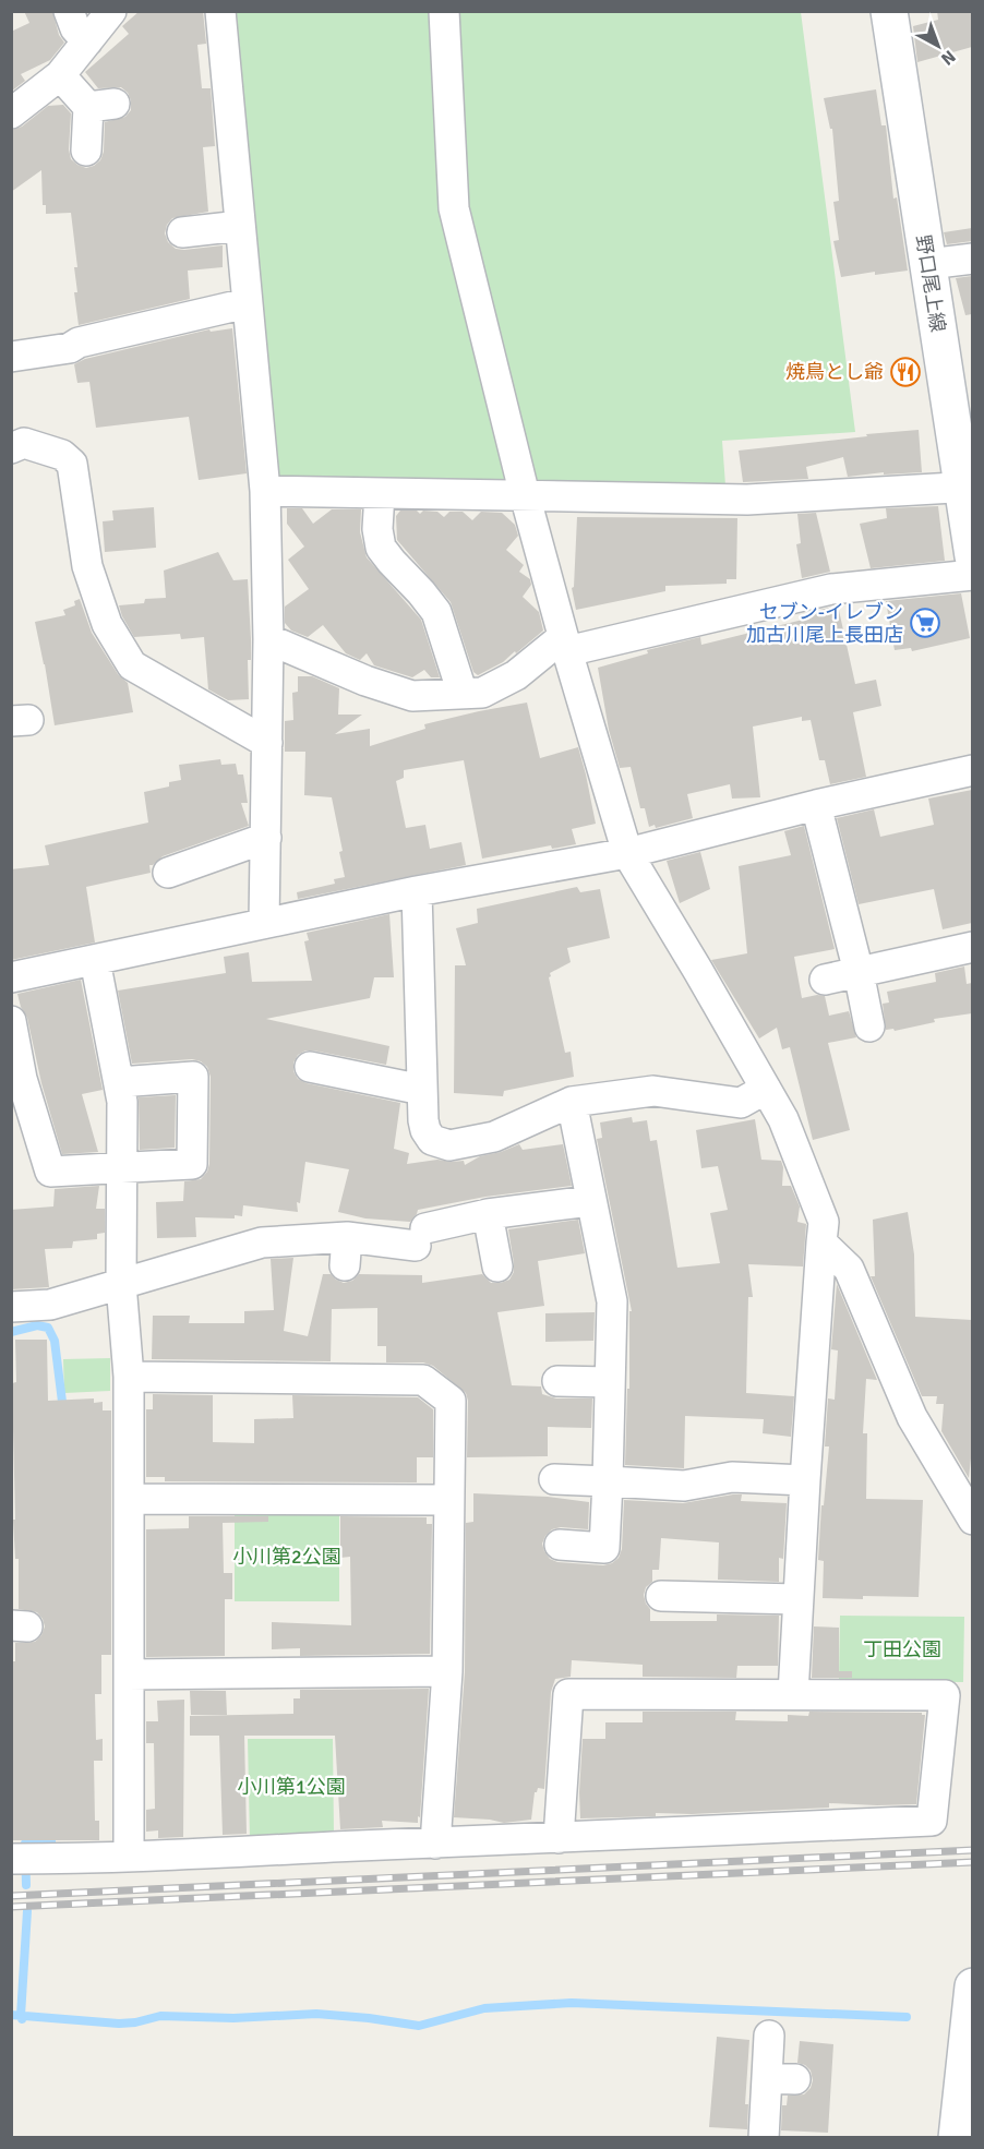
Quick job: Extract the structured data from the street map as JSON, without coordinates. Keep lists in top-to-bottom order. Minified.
{"streets":{"main road":["野口尾上線"]},"parks":["小川第2公園","丁田公園","小川第1公園"],"places":{"restaurant":["焼鳥とし爺"],"supermarket":["セブン-イレブン 加古川尾上長田店"]},"north":"bottom right"}
